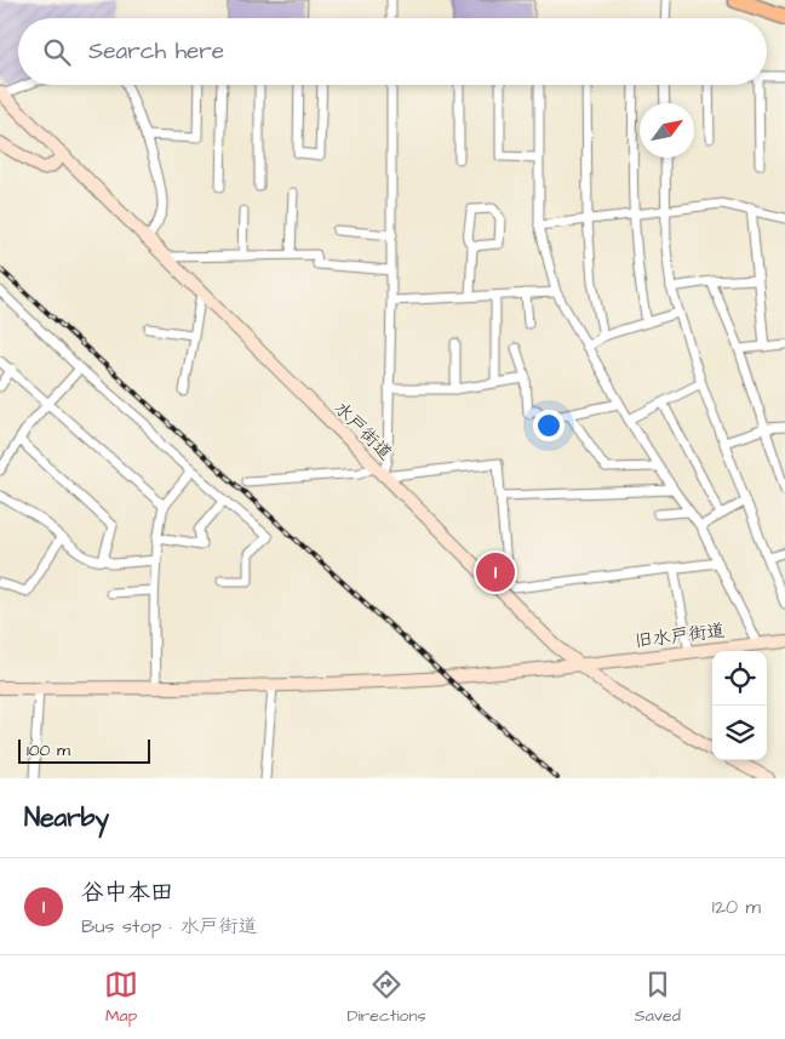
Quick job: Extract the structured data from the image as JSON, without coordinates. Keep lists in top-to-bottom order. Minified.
{"streets":{"main road":["水戸街道","旧水戸街道"]},"crossings":[["水戸街道","旧水戸街道"]],"scale_bar":"100 m","north":"top right","page":{"search":"Search here","pins":"1","scale":"100 m","heading":"Nearby","list":[{"mark":"1","name":"谷中本田","note":"Bus stop · 水戸街道","value":"120 m"}],"nav":["Map","Directions","Saved"]}}
